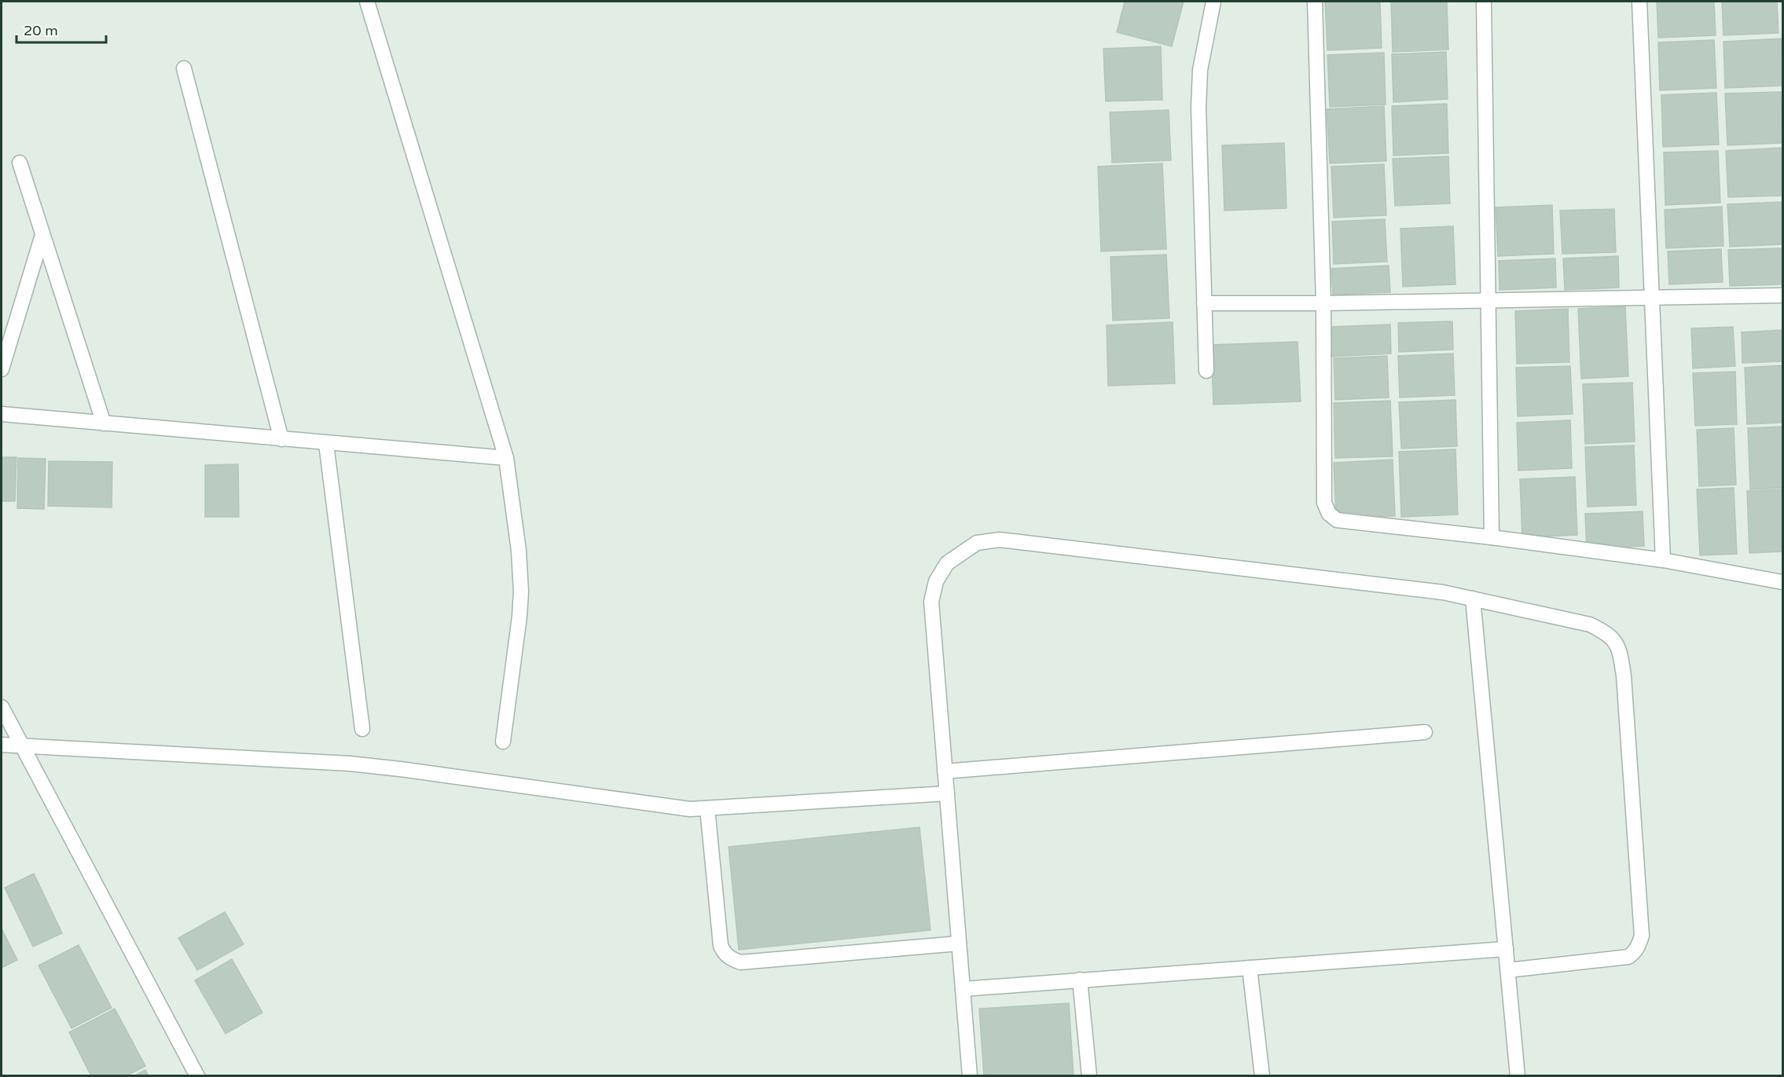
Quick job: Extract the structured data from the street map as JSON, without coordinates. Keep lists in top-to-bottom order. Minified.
{"scale_bar":"20 m"}
